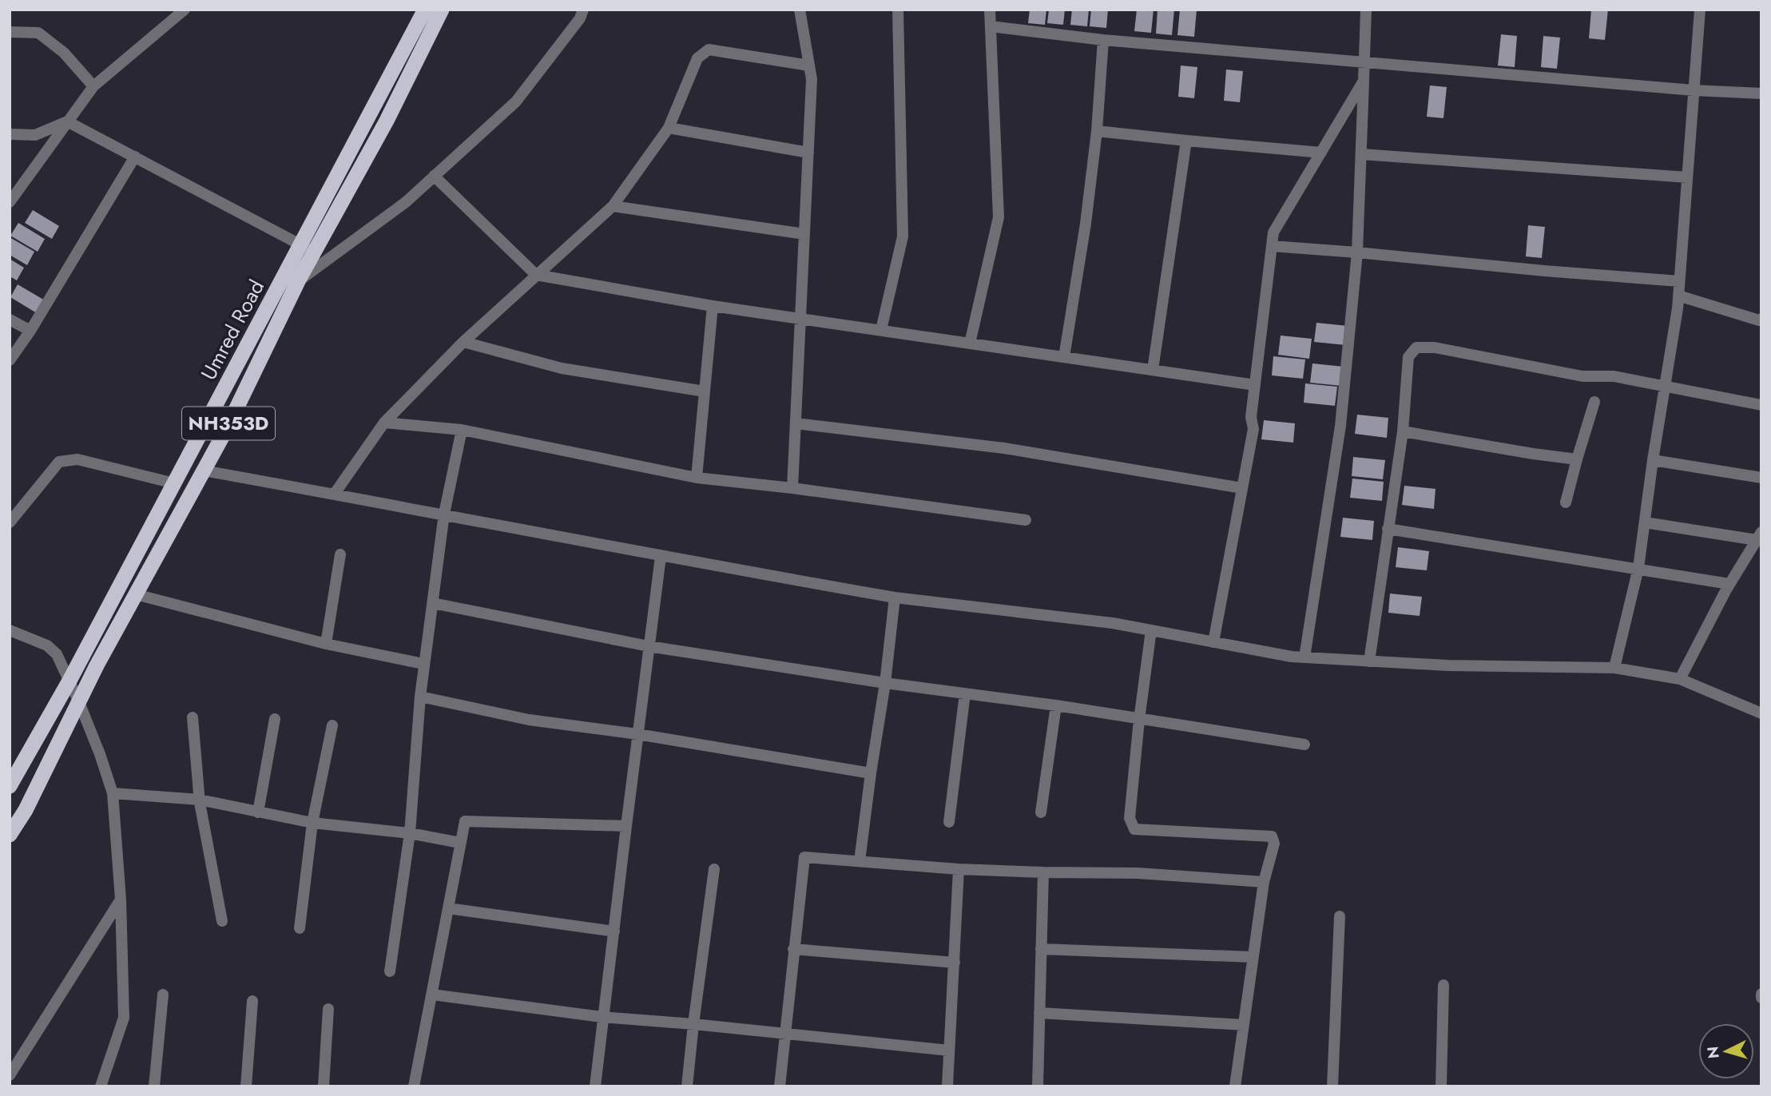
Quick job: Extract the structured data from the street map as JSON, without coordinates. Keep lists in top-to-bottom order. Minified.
{"streets":{"highway":["Umred Road","NH353D"]},"crossings":[["Umred Road","NH353D"]],"north":"left"}
